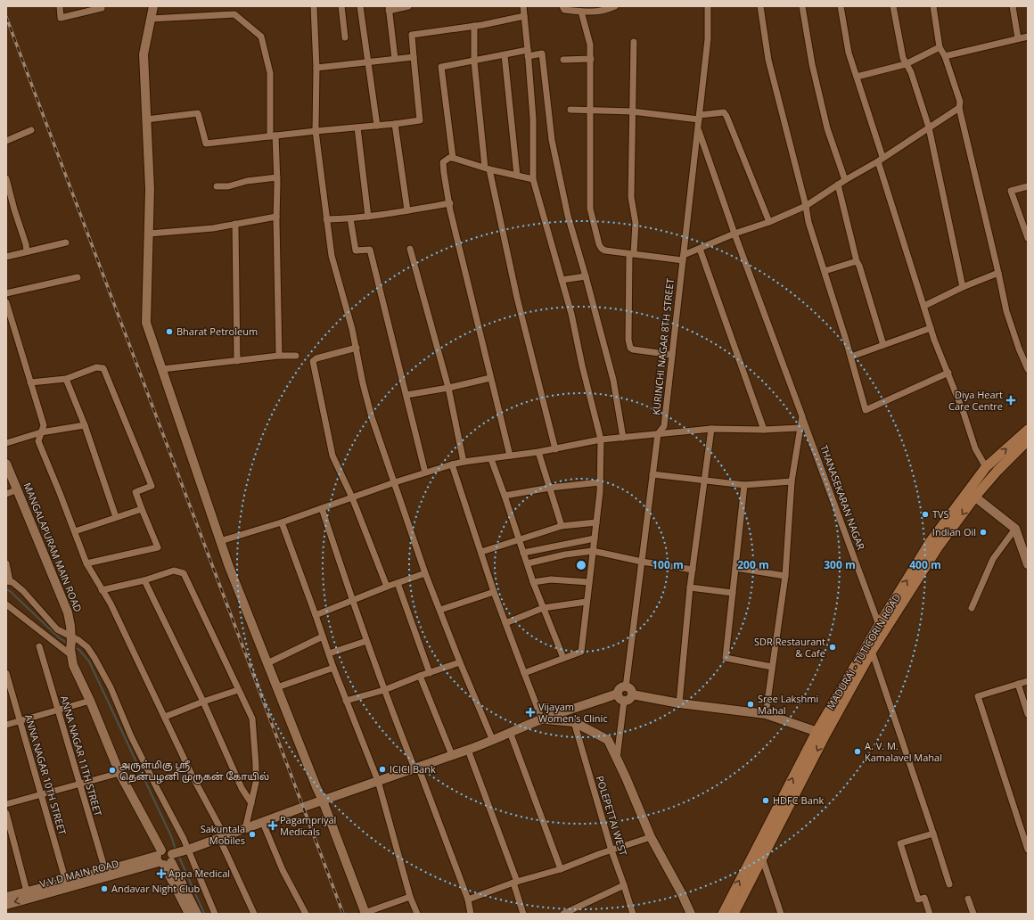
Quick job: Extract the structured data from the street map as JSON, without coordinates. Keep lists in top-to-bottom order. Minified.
{"streets":{"main road":["MADURAI - TUTICORIN ROAD"],"street":["KURINCHI NAGAR 8TH STREET","THANASEKARAN NAGAR","MANGALAPURAM MAIN ROAD","ANNA NAGAR 11TH STREET","ANNA NAGAR 10TH STREET","POLEPETTAI WEST","V.V.D MAIN ROAD"]},"crossings":[["KURINCHI NAGAR 8TH STREET","THANASEKARAN NAGAR"],["THANASEKARAN NAGAR","MADURAI - TUTICORIN ROAD"],["MANGALAPURAM MAIN ROAD","V.V.D MAIN ROAD"],["ANNA NAGAR 11TH STREET","V.V.D MAIN ROAD"],["ANNA NAGAR 10TH STREET","V.V.D MAIN ROAD"]],"places":{"other":["Bharat Petroleum","TVS","Indian Oil","SDR Restaurant & Cafe","Sree Lakshmi Mahal","A. V. M. Kamalavel Mahal","ICICI Bank","அருள்மிகு ஶ்ரீ தென்பழனி முருகன் கோயில்","HDFC Bank","Sakuntala Mobiles","Andavar Night Club"],"health":["Diya Heart Care Centre","Vijayam Women's Clinic","Pagampriyal Medicals","Appa Medical"]},"rings":["100 m","200 m","300 m","400 m"]}
